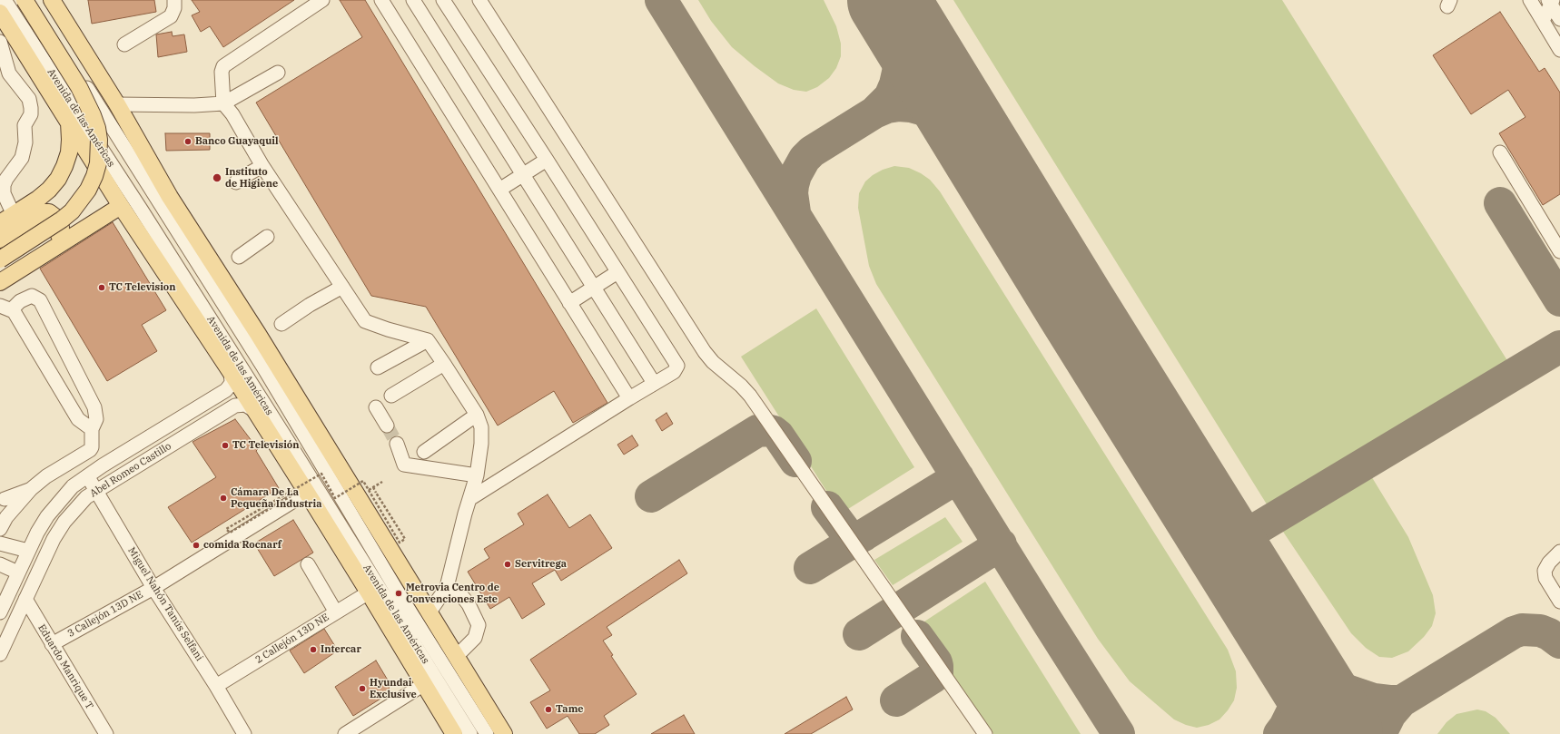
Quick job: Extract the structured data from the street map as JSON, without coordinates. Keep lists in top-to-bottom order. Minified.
{"streets":{"main road":["Avenida de las Américas"],"street":["Abel Romeo Castillo","Miguel Nahón Tanús Selfani","3 Callejón 13D NE","2 Callejón 13D NE","Eduardo Manrique T"]},"crossings":[["Avenida de las Américas","Abel Romeo Castillo"],["Avenida de las Américas","3 Callejón 13D NE"],["Avenida de las Américas","2 Callejón 13D NE"],["Abel Romeo Castillo","Miguel Nahón Tanús Selfani"],["Abel Romeo Castillo","Eduardo Manrique T"],["Miguel Nahón Tanús Selfani","3 Callejón 13D NE"],["Miguel Nahón Tanús Selfani","2 Callejón 13D NE"],["3 Callejón 13D NE","Eduardo Manrique T"]],"places":["Banco Guayaquil","Instituto de Higiene","TC Television","TC Televisión","Cámara De La Pequeña Industria","comida Rocnarf","Servitrega","Metrovia Centro de Convenciones Este","Intercar","Hyundai Exclusive","Tame"]}
